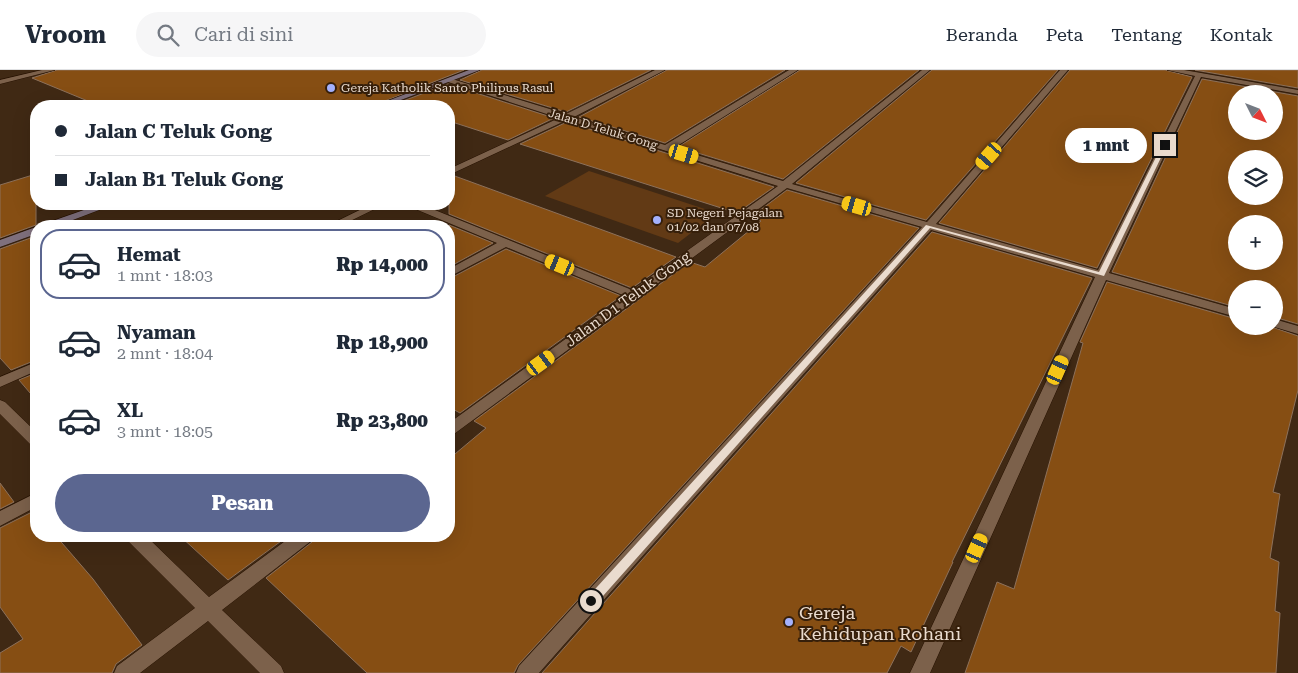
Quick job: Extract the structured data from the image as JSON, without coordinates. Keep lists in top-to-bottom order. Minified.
{"streets":{"street":["Jalan D Teluk Gong","Jalan D1 Teluk Gong"]},"crossings":[["Jalan D Teluk Gong","Jalan D1 Teluk Gong"]],"places":["Gereja Katholik Santo Philipus Rasul","SD Negeri Pejagalan 01/02 dan 07/08","Gereja Kehidupan Rohani"],"north":"bottom right","page":{"header":"Vroom","search":"Cari di sini","nav":["Beranda","Peta","Tentang","Kontak"],"map_buttons":["+","−"],"banner":["Jalan C Teluk Gong","Jalan B1 Teluk Gong"],"bubble":"1 mnt","list":[{"name":"Hemat","note":"1 mnt · 18:03","value":"Rp 14,000"},{"name":"Nyaman","note":"2 mnt · 18:04","value":"Rp 18,900"},{"name":"XL","note":"3 mnt · 18:05","value":"Rp 23,800"}],"buttons":"Pesan"}}
